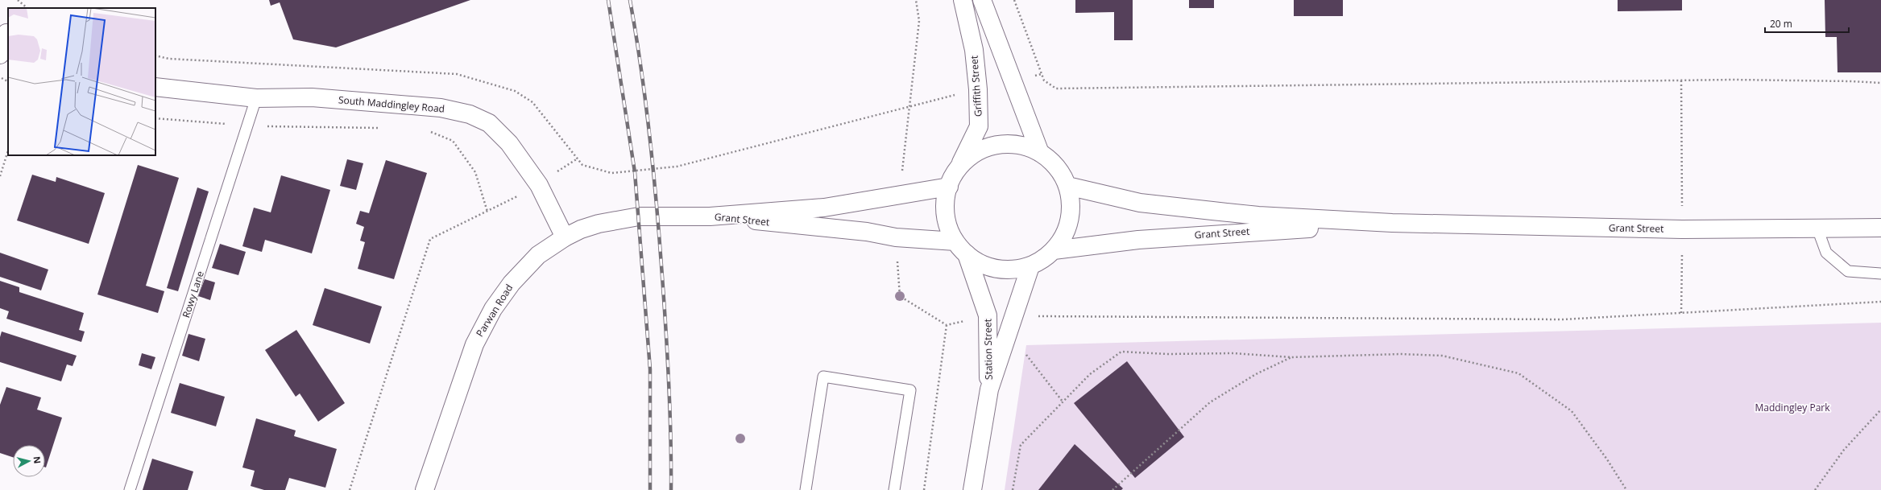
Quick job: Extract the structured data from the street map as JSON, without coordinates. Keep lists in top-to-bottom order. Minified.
{"streets":{"main road":["Griffith Street","South Maddingley Road","Grant Street","Parwan Road","Station Street"],"lane":["Rowy Lane"]},"crossings":[["Griffith Street","Grant Street"],["Griffith Street","Station Street"],["South Maddingley Road","Rowy Lane"],["South Maddingley Road","Parwan Road"],["Grant Street","Parwan Road"]],"parks":["Maddingley Park"],"scale_bar":"20 m","north":"right"}
